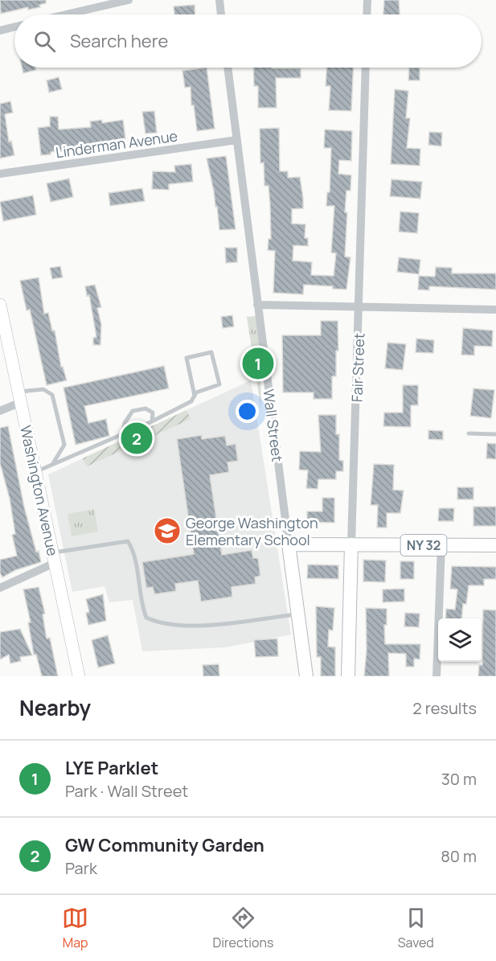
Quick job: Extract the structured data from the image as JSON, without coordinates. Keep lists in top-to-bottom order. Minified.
{"streets":{"main road":["Fair Street","Wall Street","Washington Avenue","NY 32"],"street":["Linderman Avenue"]},"crossings":[["Linderman Avenue","Wall Street"],["Fair Street","NY 32"],["Wall Street","NY 32"]],"places":{"school or university":["George Washington Elementary School"]},"page":{"search":"Search here","pins":["1","2"],"heading":["Nearby","2 results"],"list":[{"mark":"1","name":"LYE Parklet","note":"Park · Wall Street","value":"30 m"},{"mark":"2","name":"GW Community Garden","note":"Park","value":"80 m"}],"nav":["Map","Directions","Saved"]}}
